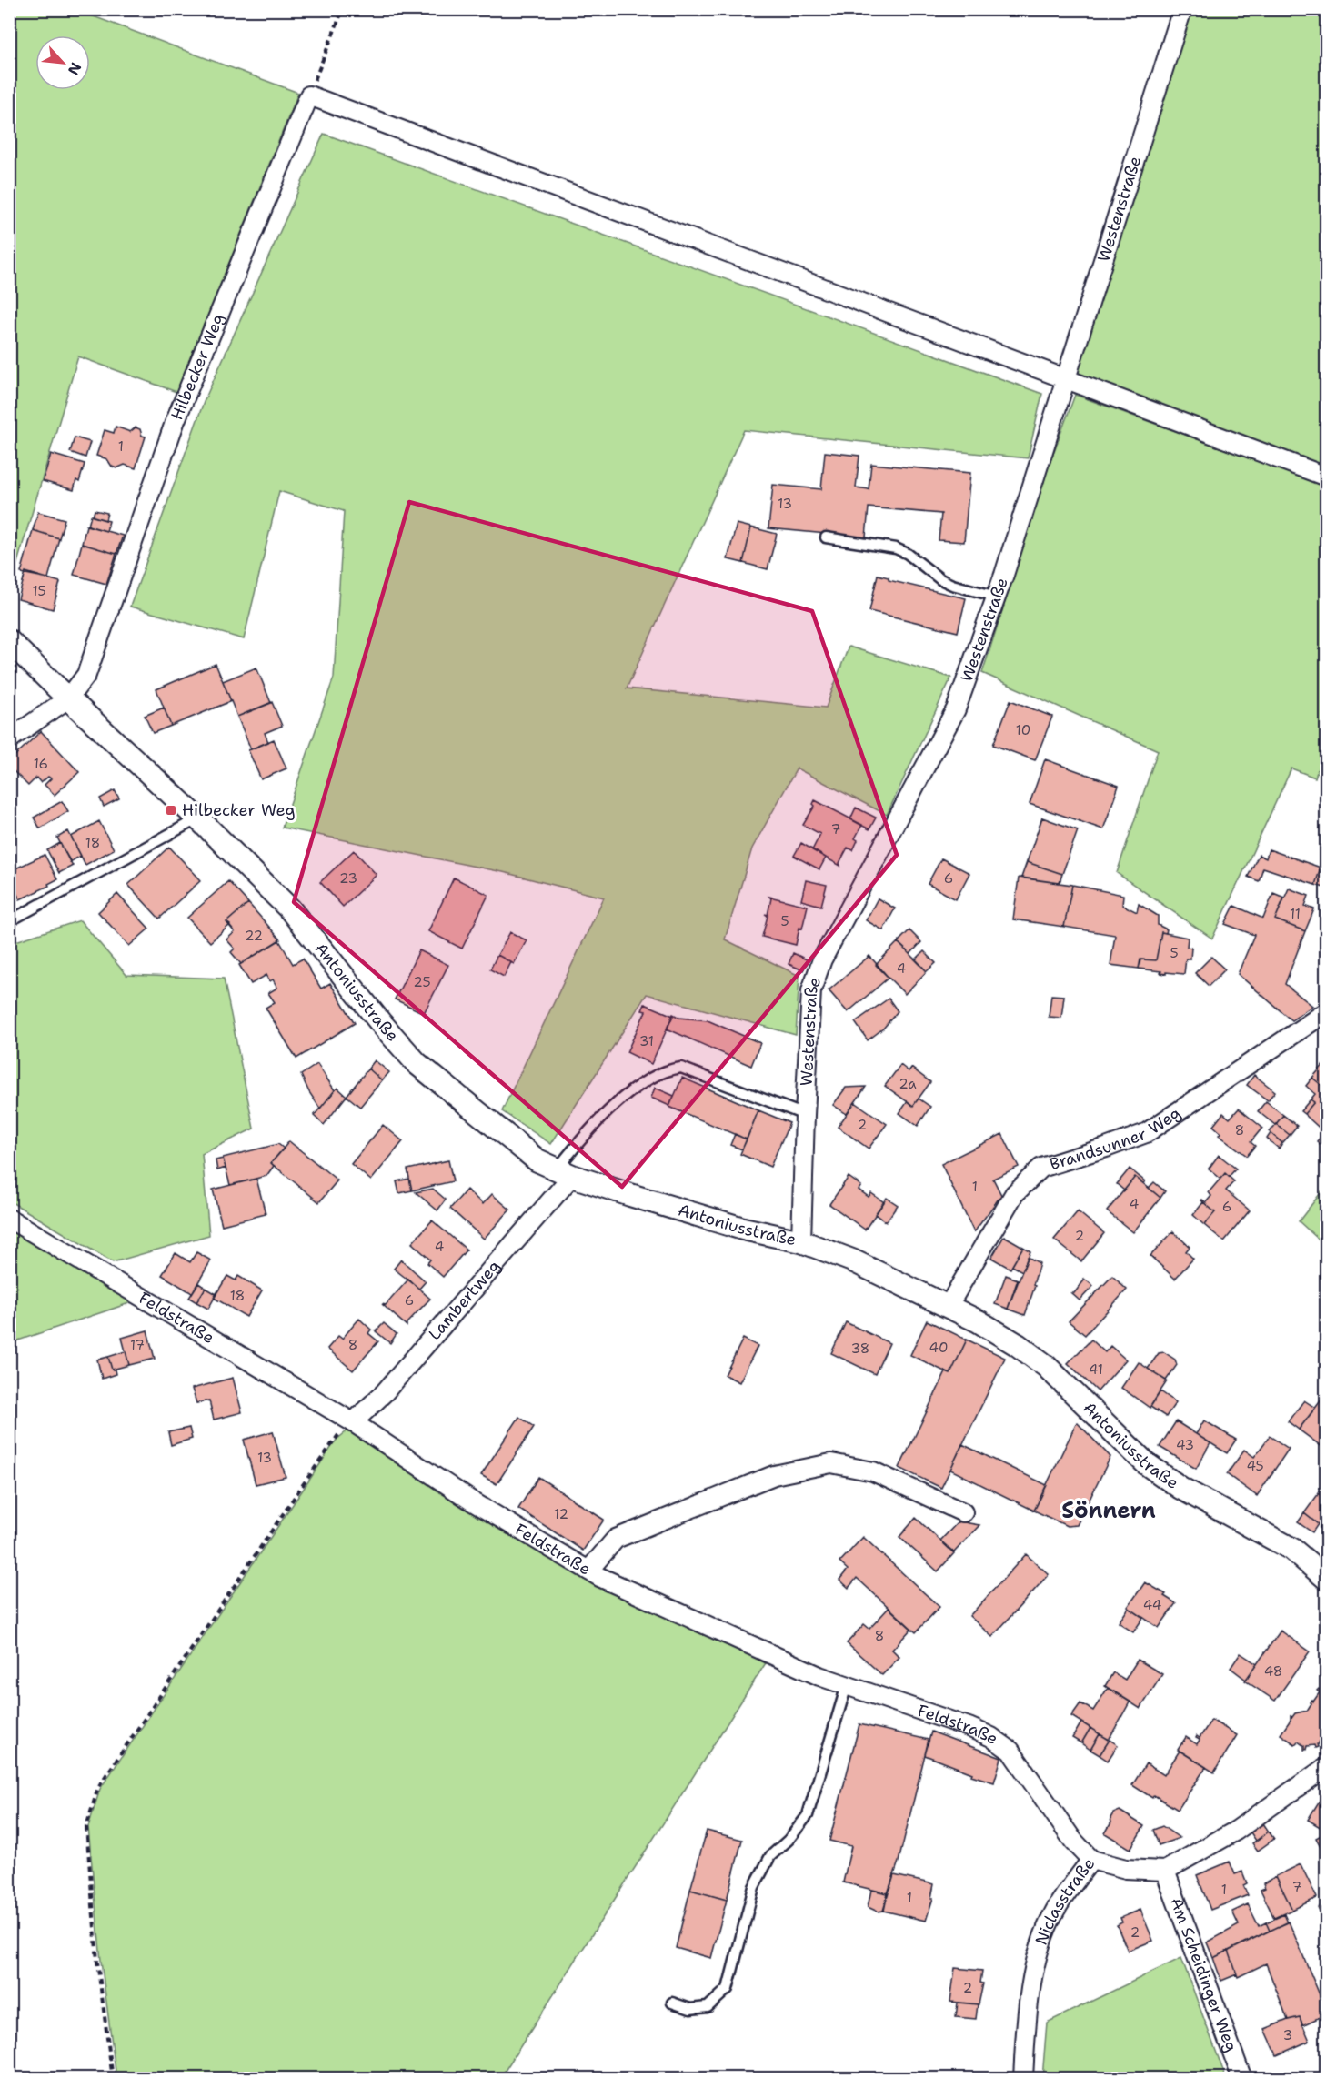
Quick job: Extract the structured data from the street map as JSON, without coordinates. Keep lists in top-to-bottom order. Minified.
{"streets":{"street":["Westenstraße","Hilbecker Weg","Antoniusstraße","Brandsunner Weg","Lambertweg","Feldstraße","Niclasstraße","Am Scheidinger Weg"]},"crossings":[["Westenstraße","Antoniusstraße"],["Hilbecker Weg","Antoniusstraße"],["Antoniusstraße","Brandsunner Weg"],["Antoniusstraße","Lambertweg"],["Lambertweg","Feldstraße"],["Feldstraße","Niclasstraße"],["Niclasstraße","Am Scheidinger Weg"]],"districts":["Sönnern"],"places":{"transit":["Hilbecker Weg"]},"house_numbers":["1","13","15","10","16","7","18","23","6","11","5","22","5","4","25","31","2a","2","8","1","4","6","2","4","18","6","17","8","40","38","41","43","13","45","12","44","8","48","7","1","1","2","2","3"],"north":"bottom right"}
